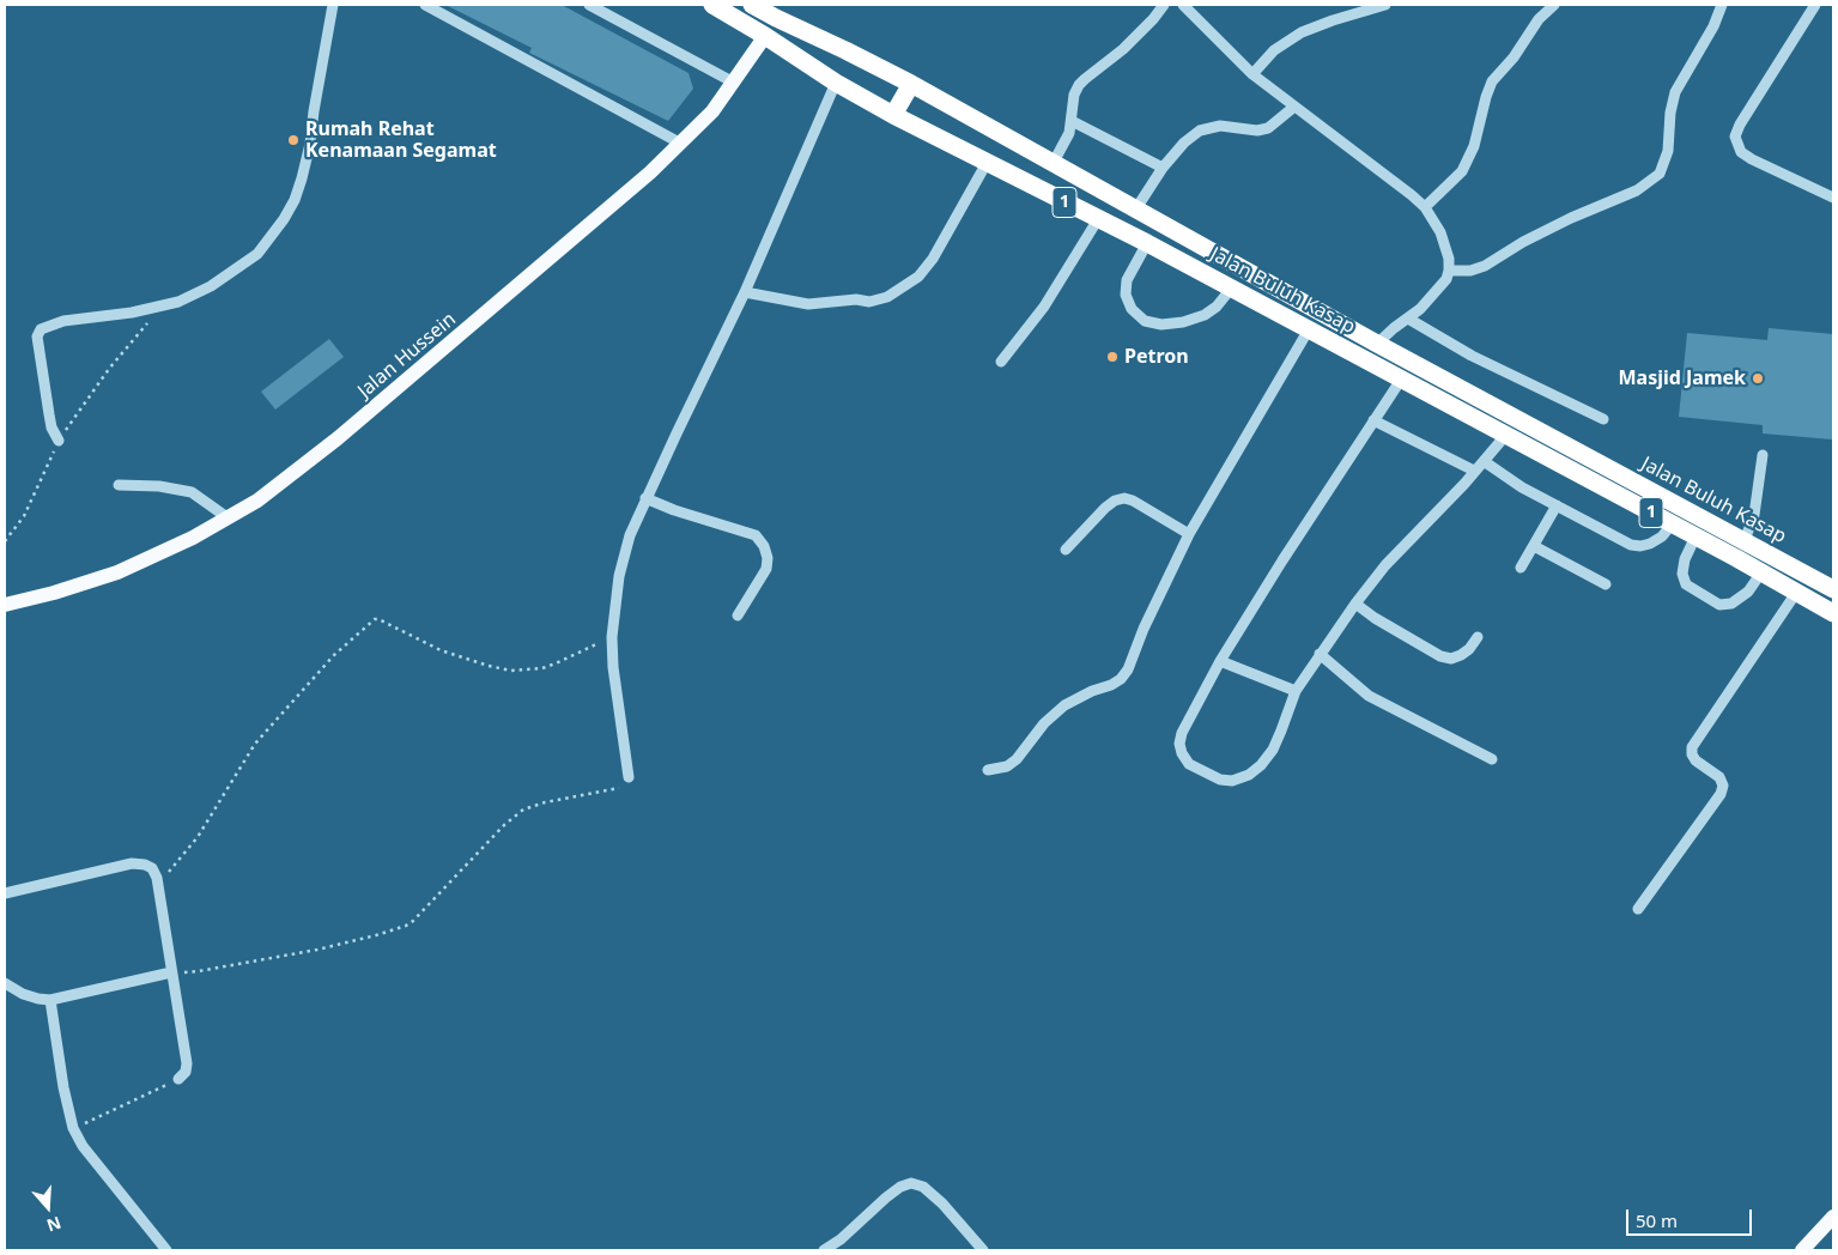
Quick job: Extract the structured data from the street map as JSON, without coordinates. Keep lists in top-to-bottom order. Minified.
{"streets":{"highway":["1","Jalan Buluh Kasap"],"main road":["Jalan Hussein"]},"crossings":[["Jalan Buluh Kasap","Jalan Hussein"]],"places":["Rumah Rehat Kenamaan Segamat","Petron","Masjid Jamek"],"scale_bar":"50 m","north":"bottom"}
